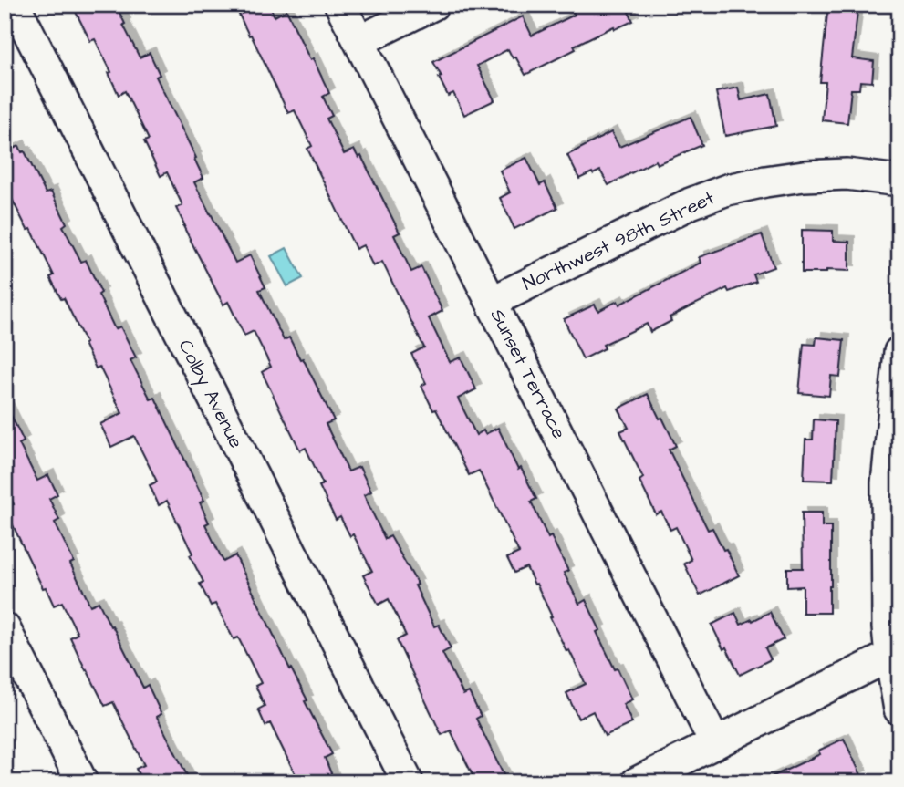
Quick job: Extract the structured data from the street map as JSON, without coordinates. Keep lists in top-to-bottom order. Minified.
{"streets":{"street":["Northwest 98th Street","Sunset Terrace","Colby Avenue"]},"crossings":[["Northwest 98th Street","Sunset Terrace"]]}
